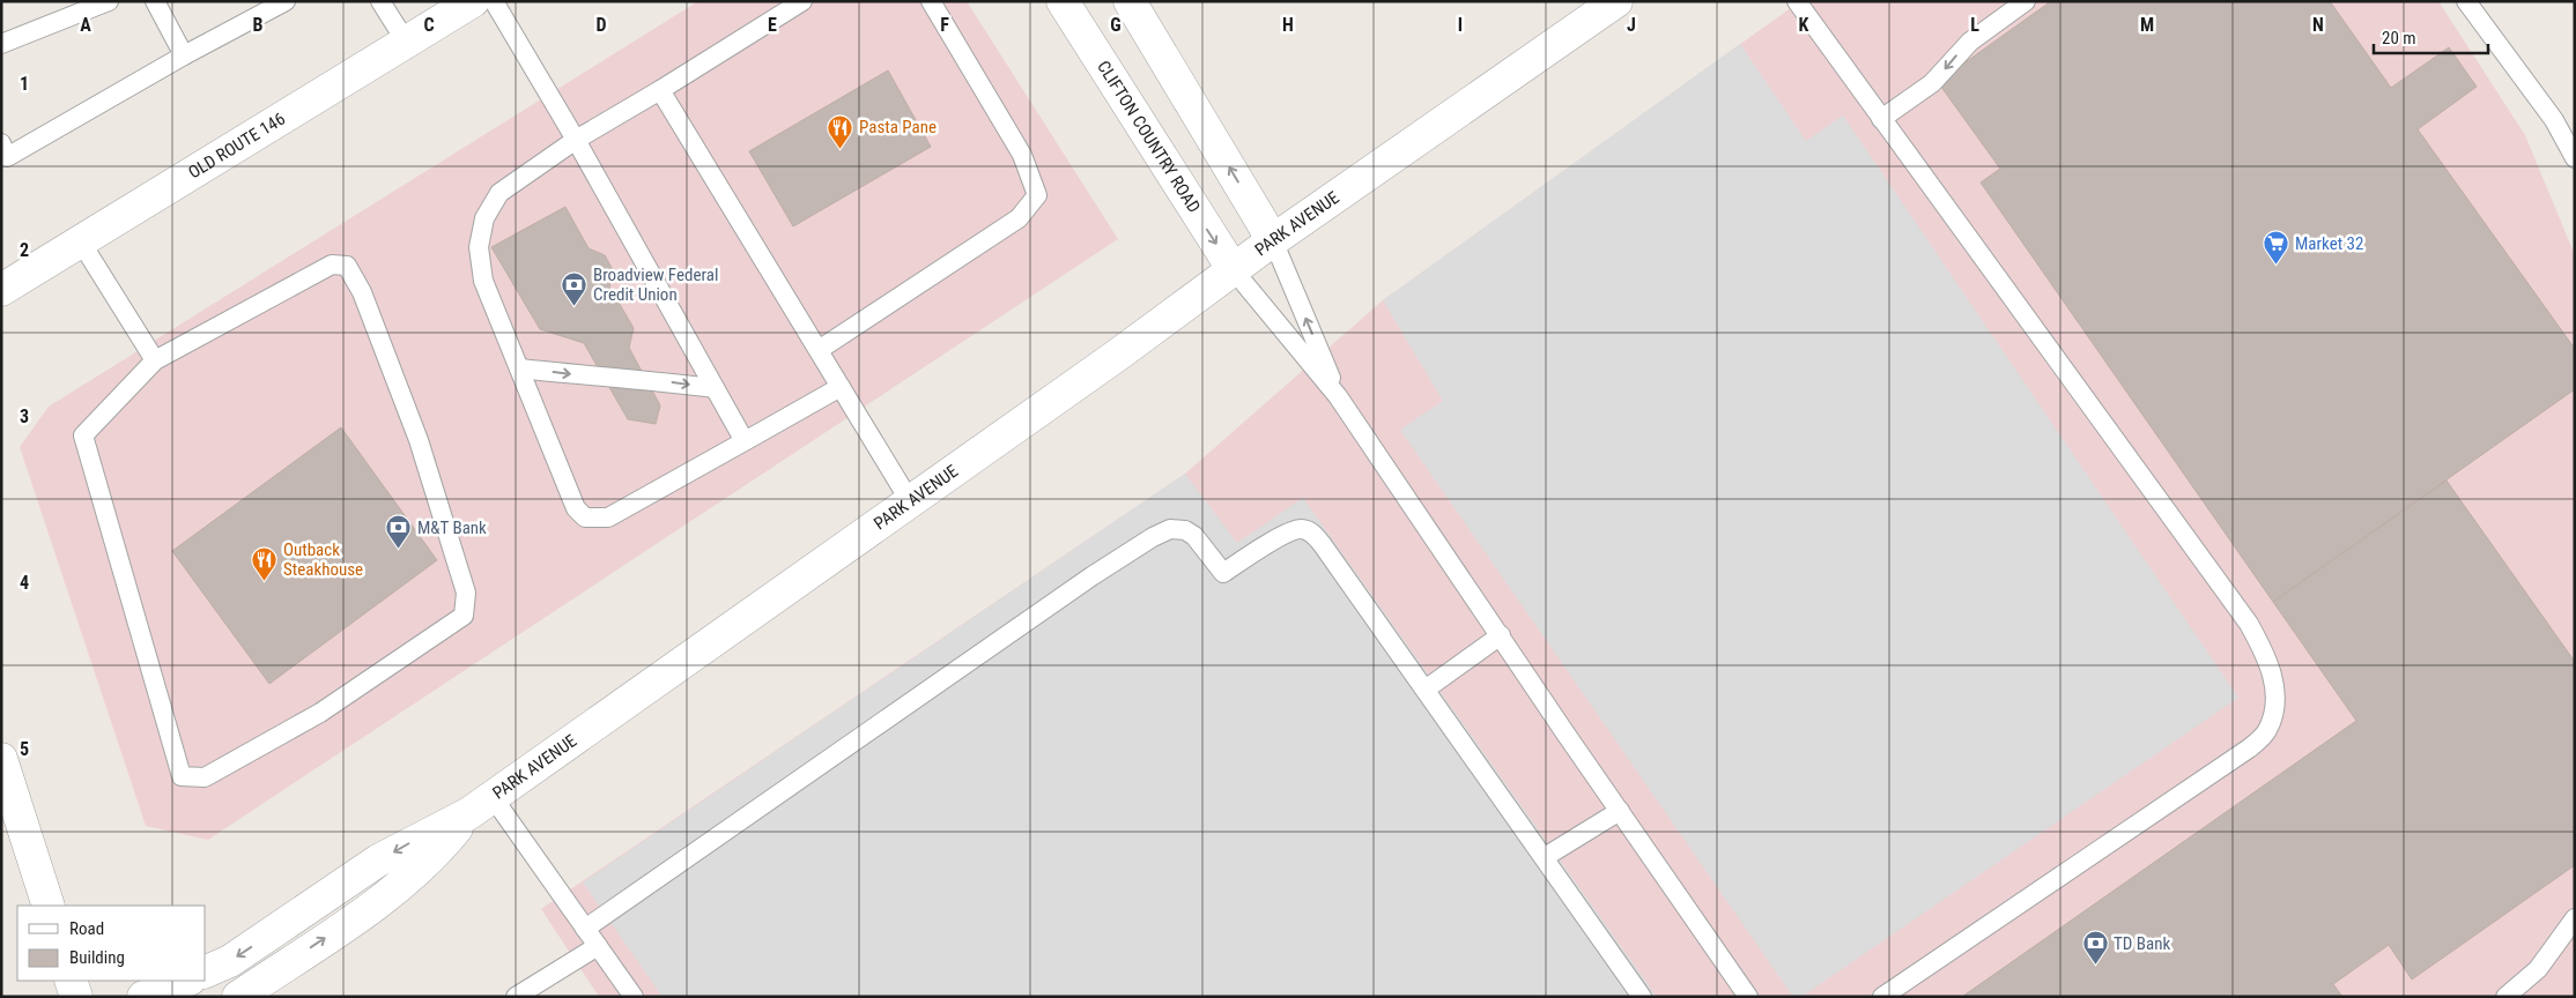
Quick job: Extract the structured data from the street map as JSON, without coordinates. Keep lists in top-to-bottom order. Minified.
{"streets":{"street":["CLIFTON COUNTRY ROAD","OLD ROUTE 146","PARK AVENUE"]},"crossings":[["CLIFTON COUNTRY ROAD","PARK AVENUE"]],"places":{"restaurant":["Pasta Pane","Outback Steakhouse"],"supermarket":["Market 32"],"bank":["Broadview Federal Credit Union","M&T Bank","TD Bank"]},"legend":["Road","Building"],"scale_bar":"20 m","grid":{"columns":["A","B","C","D","E","F","G","H","I","J","K","L","M","N"],"rows":["1","2","3","4","5"]}}
